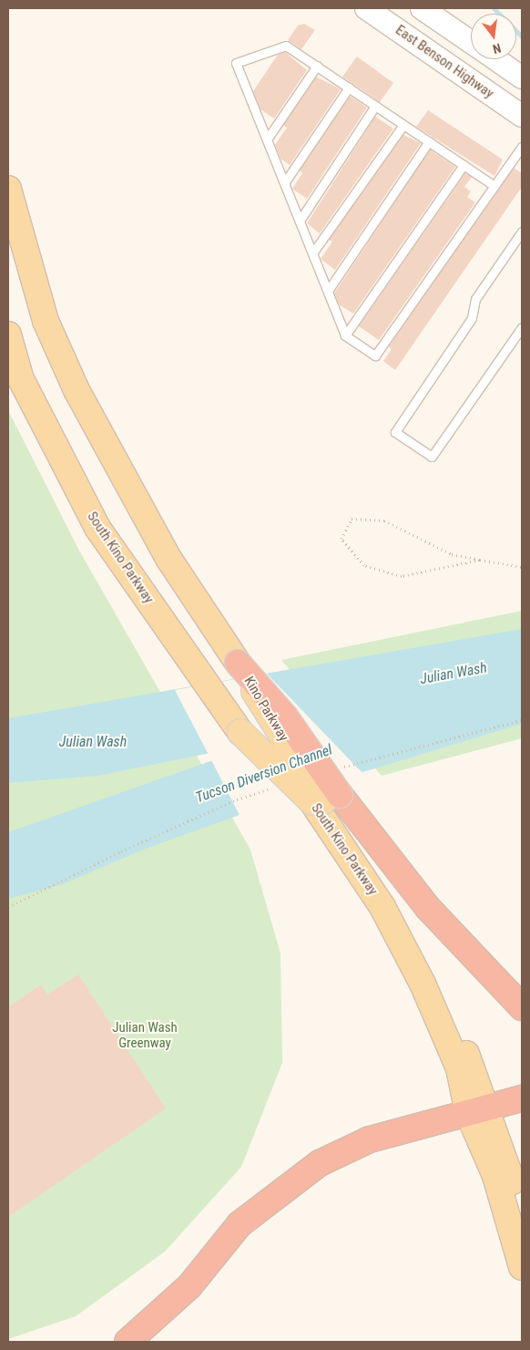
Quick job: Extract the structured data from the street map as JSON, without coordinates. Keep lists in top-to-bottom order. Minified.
{"streets":{"main road":["East Benson Highway","South Kino Parkway"]},"water":["Julian Wash","Tucson Diversion Channel"],"parks":["Julian Wash Greenway"],"north":"bottom"}
